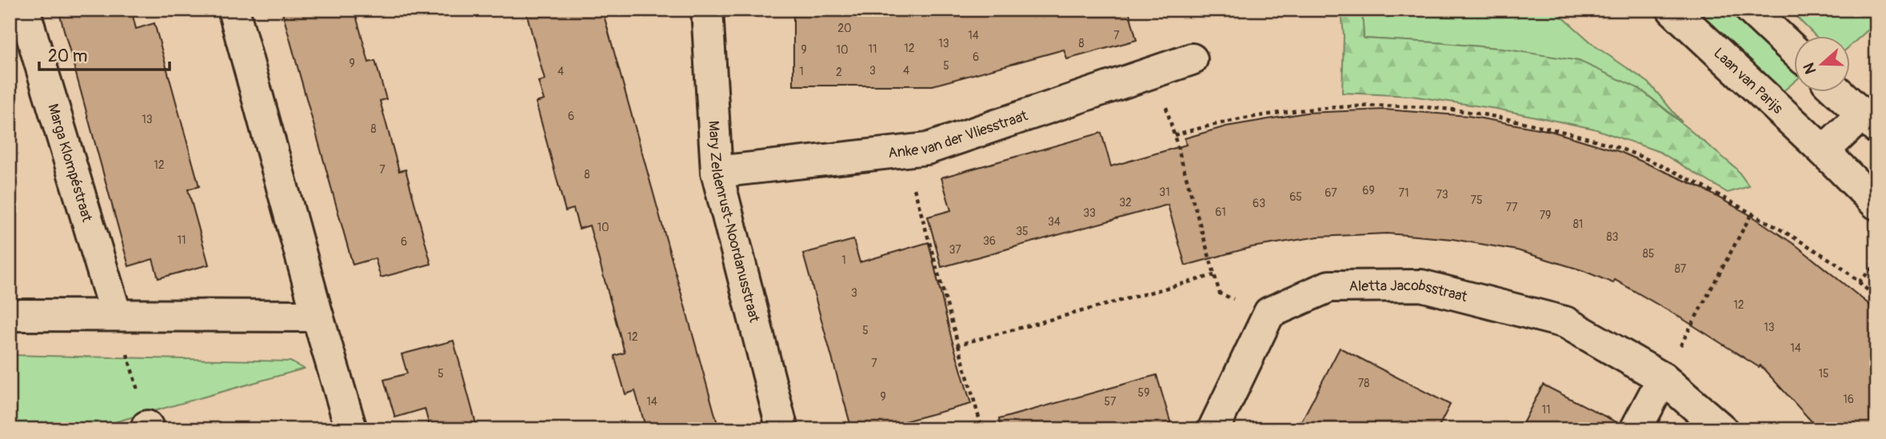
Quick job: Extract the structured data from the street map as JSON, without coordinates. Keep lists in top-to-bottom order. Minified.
{"streets":{"street":["Laan van Parijs","Anke van der Vliesstraat","Marga Klompéstraat","Mary Zeldenrust-Noordanusstraat","Aletta Jacobsstraat"]},"crossings":[["Anke van der Vliesstraat","Mary Zeldenrust-Noordanusstraat"]],"house_numbers":["20","14","7","13","8","12","11","9","10","6","9","5","3","4","4","1","2","6","13","8","12","7","8","69","31","67","71","73","65","75","32","63","77","61","33","79","34","81","10","35","83","11","36","6","37","85","1","87","3","12","13","5","12","14","7","5","15","78","59","9","16","14","57","11"],"scale_bar":"20 m","north":"left"}
